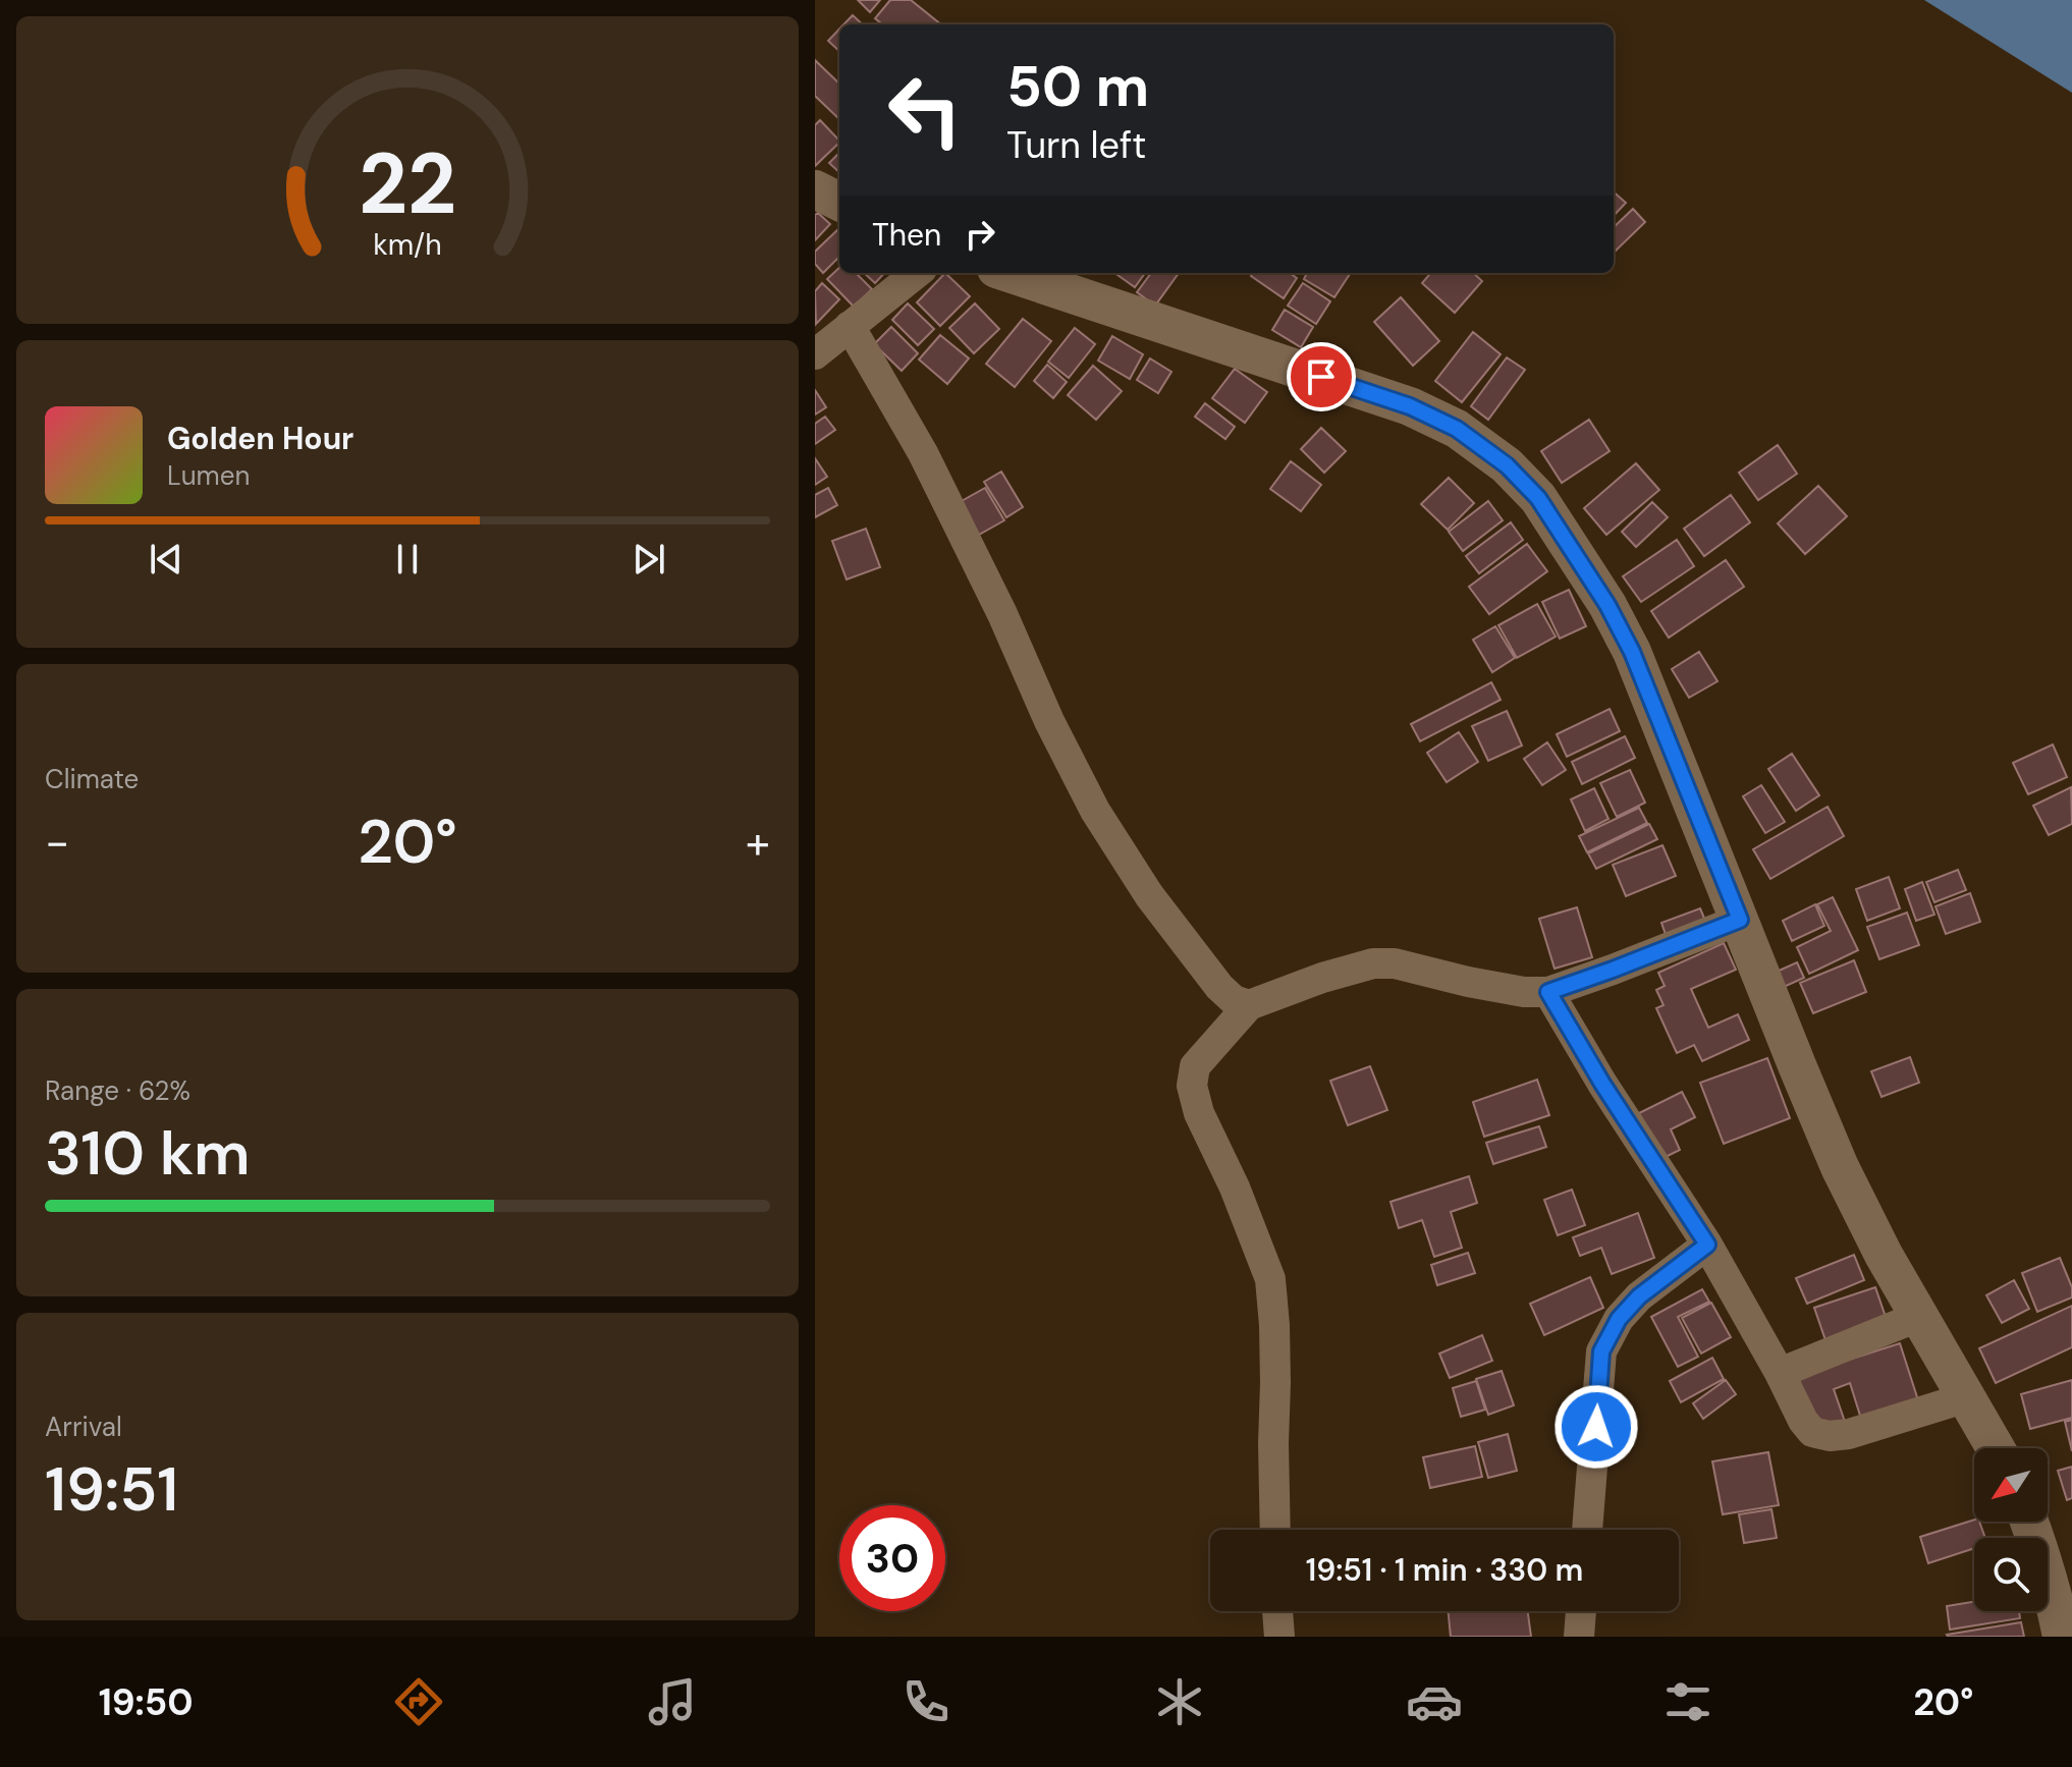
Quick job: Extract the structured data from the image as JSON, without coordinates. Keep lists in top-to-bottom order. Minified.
{"north":"bottom left","page":{"turn":["50 m","Turn left"],"then":"Then","song":["Golden Hour","Lumen"],"tile":["Climate",["Range · 62%","310 km"],["Arrival","19:51"]],"heat":["−","20°","+"],"limit":"30","trip":"19:51 · 1 min · 330 m","tabs":["19:50","20°"],"gauge":["22","km/h"]}}
